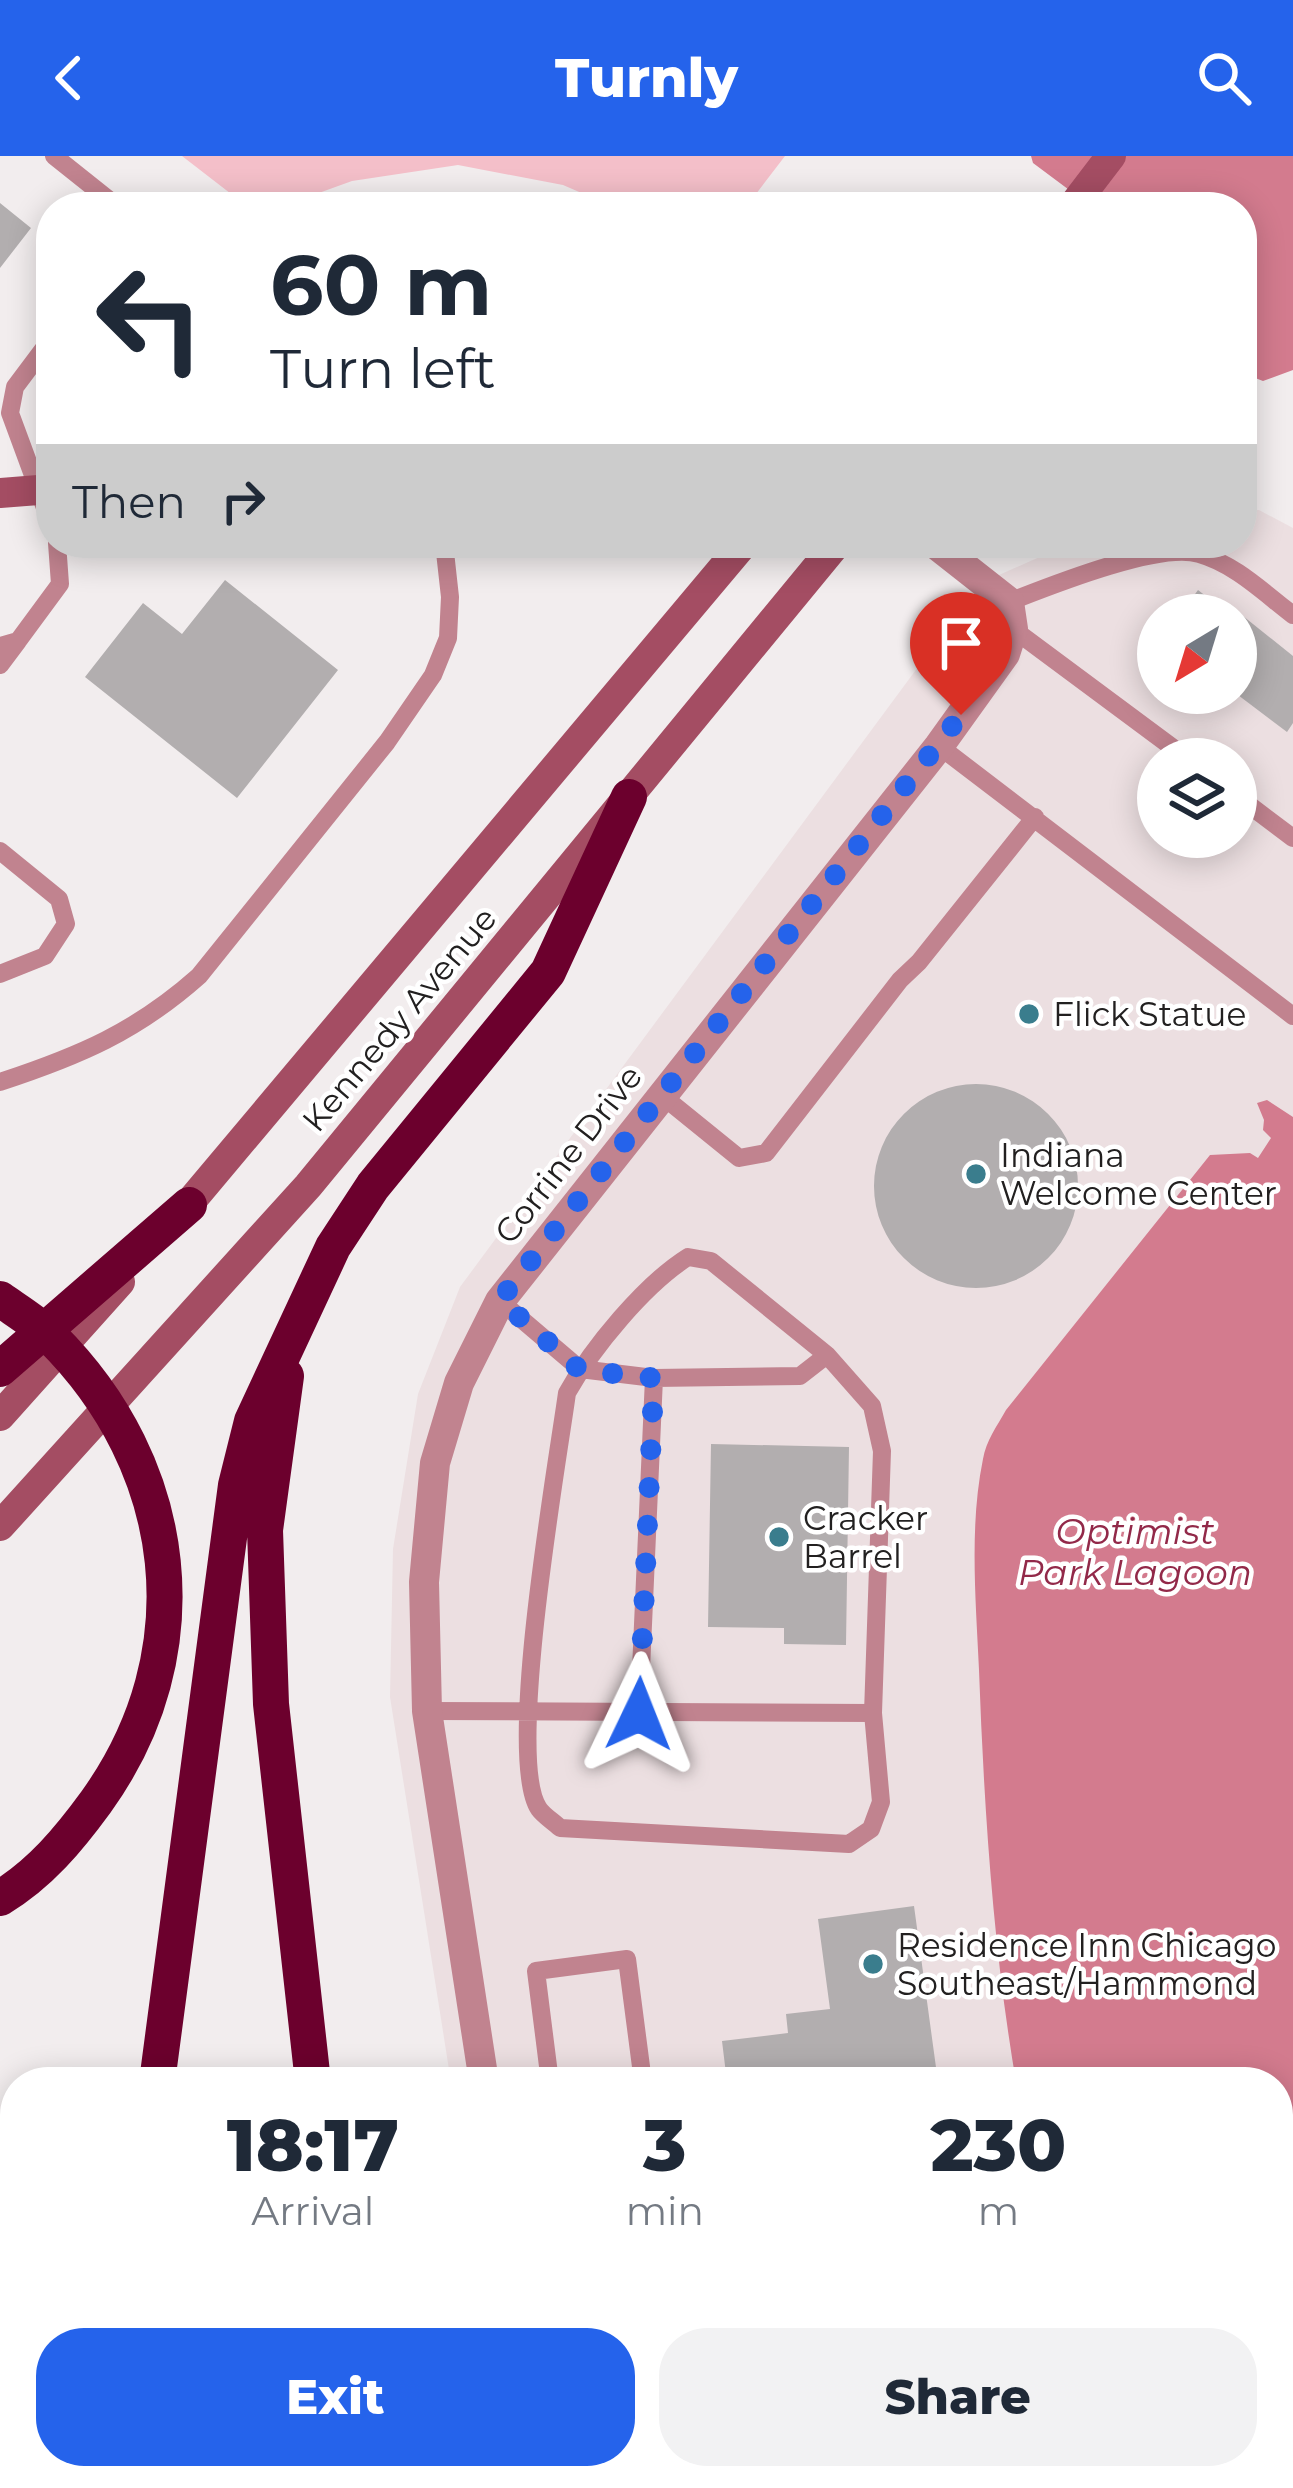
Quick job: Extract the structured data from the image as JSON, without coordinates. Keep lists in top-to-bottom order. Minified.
{"streets":{"main road":["Kennedy Avenue"],"street":["Corrine Drive"]},"water":["Optimist Park Lagoon"],"places":["Flick Statue","Indiana Welcome Center","Cracker Barrel","Residence Inn Chicago Southeast/Hammond"],"north":"bottom left","page":{"header":"Turnly","turn":["60 m","Turn left"],"then":"Then","eta":["18:17","Arrival","3","min","230","m"],"buttons":["Exit","Share"]}}
